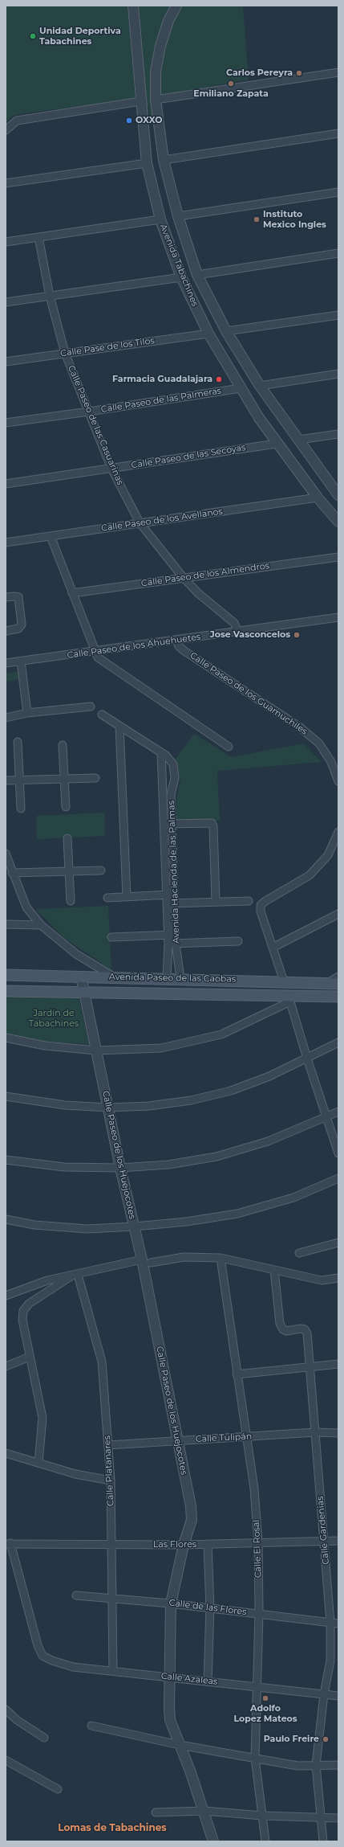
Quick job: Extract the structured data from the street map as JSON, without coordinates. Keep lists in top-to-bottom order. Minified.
{"streets":{"main road":["Avenida Paseo de las Caobas"],"street":["Avenida Tabachines","Calle Pase de los Tilos","Calle Paseo de las Palmeras","Calle Paseo de las Casuarinas","Calle Paseo de las Secoyas","Calle Paseo de los Avellanos","Calle Paseo de los Almendros","Calle Paseo de los Ahuehuetes","Calle Paseo de los Guamuchiles","Avenida Hacienda de las Palmas","Calle Paseo de los Huejocotes","Calle Tulipán","Calle Platanares","Calle Gardenias","Las Flores","Calle El Rosal","Calle de las Flores","Calle Azaleas"]},"crossings":[["Avenida Tabachines","Calle Pase de los Tilos"],["Avenida Tabachines","Calle Paseo de las Palmeras"],["Avenida Tabachines","Calle Paseo de las Secoyas"],["Avenida Tabachines","Calle Paseo de los Avellanos"],["Calle Pase de los Tilos","Calle Paseo de las Casuarinas"],["Calle Paseo de las Palmeras","Calle Paseo de las Casuarinas"],["Calle Paseo de las Casuarinas","Calle Paseo de las Secoyas"],["Calle Paseo de las Casuarinas","Calle Paseo de los Avellanos"],["Calle Paseo de las Casuarinas","Calle Paseo de los Almendros"],["Calle Paseo de las Casuarinas","Calle Paseo de los Ahuehuetes"],["Calle Paseo de los Ahuehuetes","Calle Paseo de los Guamuchiles"],["Avenida Hacienda de las Palmas","Avenida Paseo de las Caobas"],["Avenida Paseo de las Caobas","Calle Paseo de los Huejocotes"],["Calle Paseo de los Huejocotes","Calle Tulipán"],["Calle Paseo de los Huejocotes","Las Flores"],["Calle Paseo de los Huejocotes","Calle de las Flores"],["Calle Paseo de los Huejocotes","Calle Azaleas"],["Calle Tulipán","Calle Platanares"],["Calle Tulipán","Calle Gardenias"],["Calle Tulipán","Calle El Rosal"],["Calle Platanares","Las Flores"],["Calle Platanares","Calle de las Flores"],["Calle Platanares","Calle Azaleas"],["Calle Gardenias","Las Flores"],["Calle Gardenias","Calle de las Flores"],["Calle Gardenias","Calle Azaleas"],["Las Flores","Calle El Rosal"],["Las Flores","Calle Azaleas"],["Calle El Rosal","Calle de las Flores"],["Calle El Rosal","Calle Azaleas"]],"districts":["Lomas de Tabachines"],"parks":["Jardín de Tabachines"],"places":["Unidad Deportiva Tabachines","Carlos Pereyra","Emiliano Zapata","OXXO","Instituto Mexico Ingles","Farmacia Guadalajara","Jose Vasconcelos","Adolfo Lopez Mateos","Paulo Freire"]}
